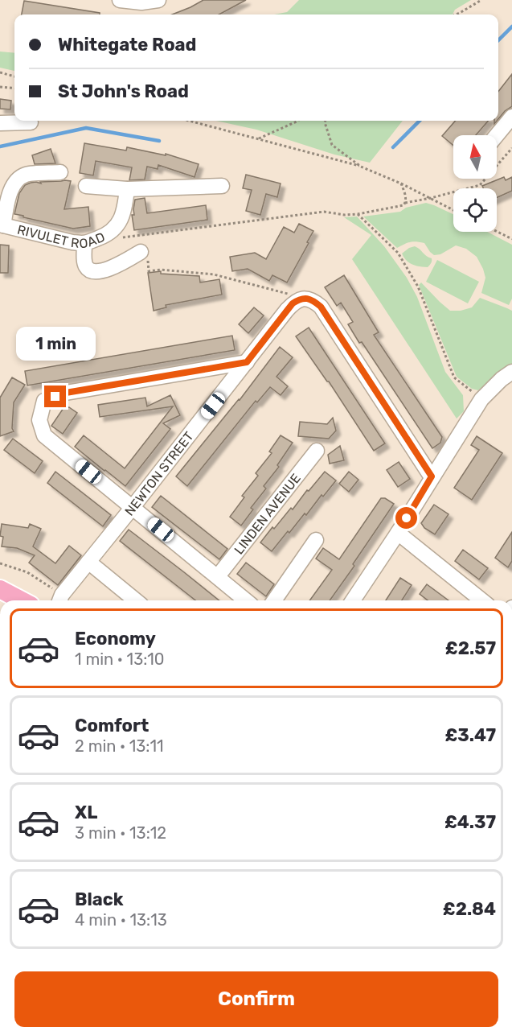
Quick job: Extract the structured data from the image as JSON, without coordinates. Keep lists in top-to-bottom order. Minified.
{"streets":{"street":["RIVULET ROAD","NEWTON STREET","LINDEN AVENUE"]},"north":"top","page":{"banner":["Whitegate Road","St John's Road"],"bubble":"1 min","list":[{"name":"Economy","note":"1 min · 13:10","value":"£2.57"},{"name":"Comfort","note":"2 min · 13:11","value":"£3.47"},{"name":"XL","note":"3 min · 13:12","value":"£4.37"},{"name":"Black","note":"4 min · 13:13","value":"£2.84"}],"buttons":"Confirm"}}
